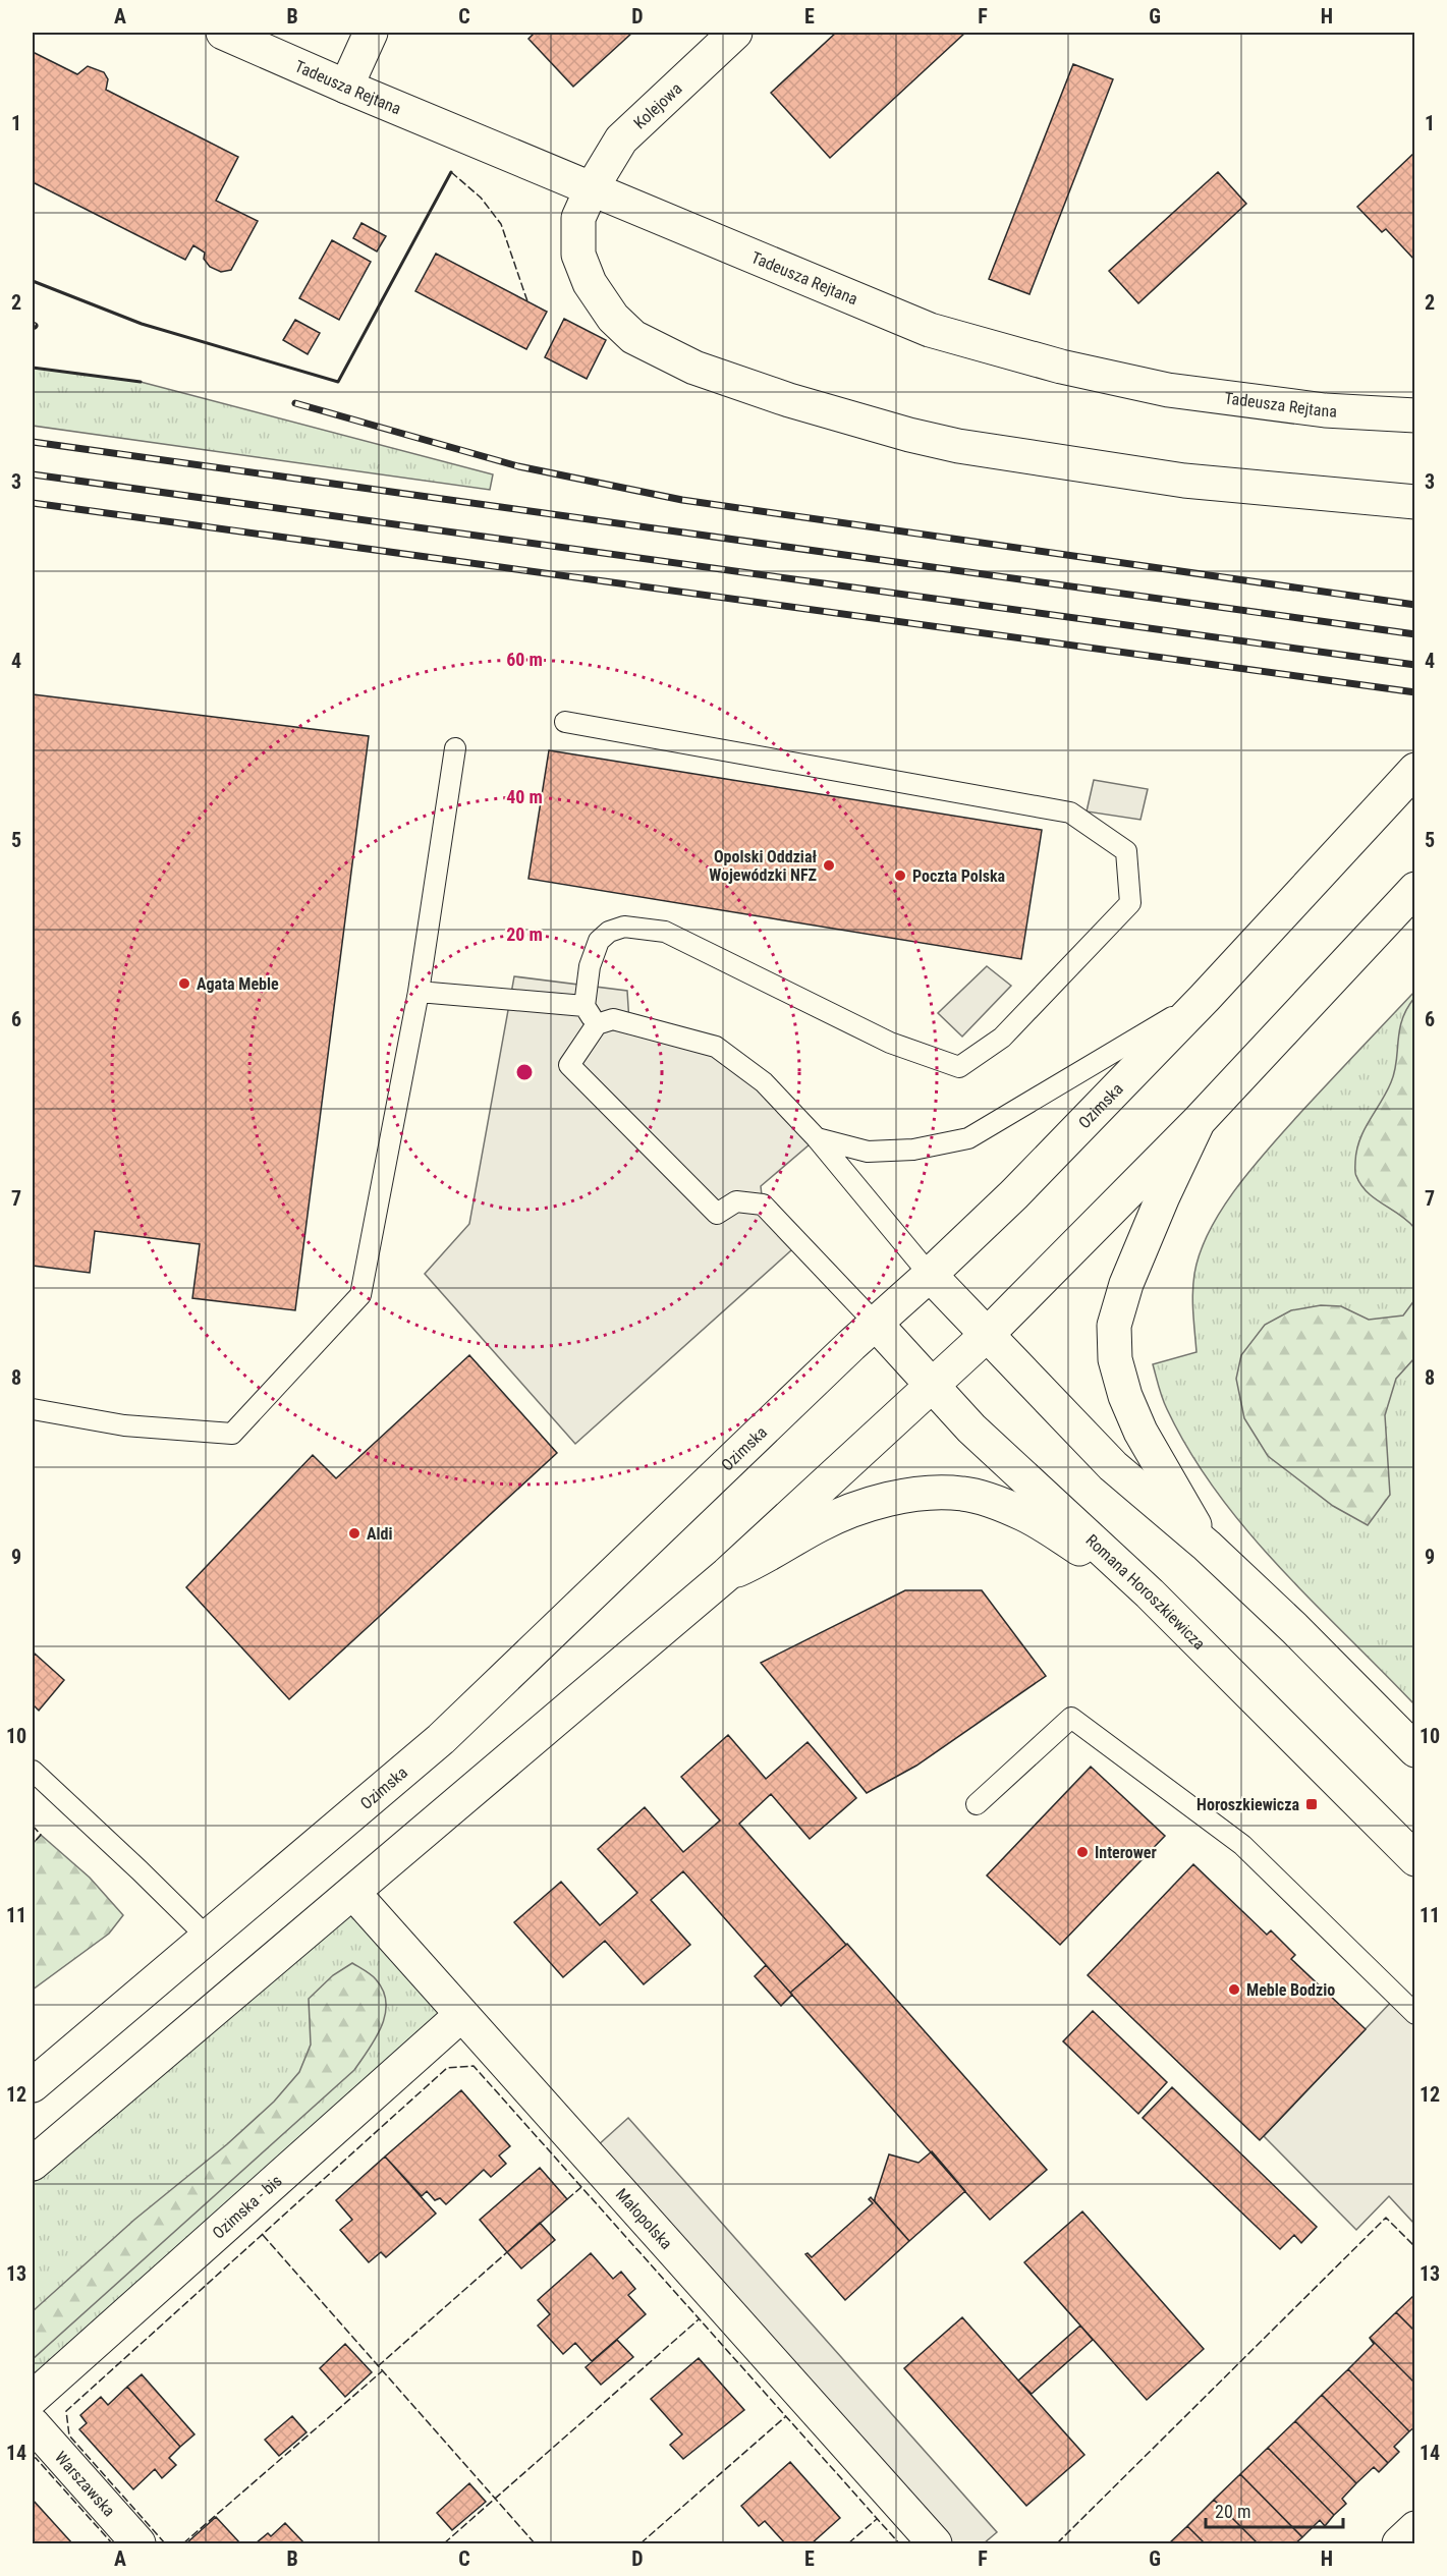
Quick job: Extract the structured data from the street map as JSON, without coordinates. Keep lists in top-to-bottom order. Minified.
{"streets":{"street":["Tadeusza Rejtana","Kolejowa","Ozimska","Romana Horoszkiewicza","Ozimska - bis","Małopolska","Warszawska"]},"crossings":[["Tadeusza Rejtana","Kolejowa"],["Ozimska","Romana Horoszkiewicza"],["Ozimska - bis","Małopolska"]],"places":{"other":["Opolski Oddział Wojewódzki NFZ","Poczta Polska","Agata Meble","Aldi","Interower","Meble Bodzio"],"transit":["Horoszkiewicza"]},"scale_bar":"20 m","grid":{"columns":["A","B","C","D","E","F","G","H"],"rows":["1","2","3","4","5","6","7","8","9","10","11","12","13","14"]},"rings":["60 m","40 m","20 m"]}
